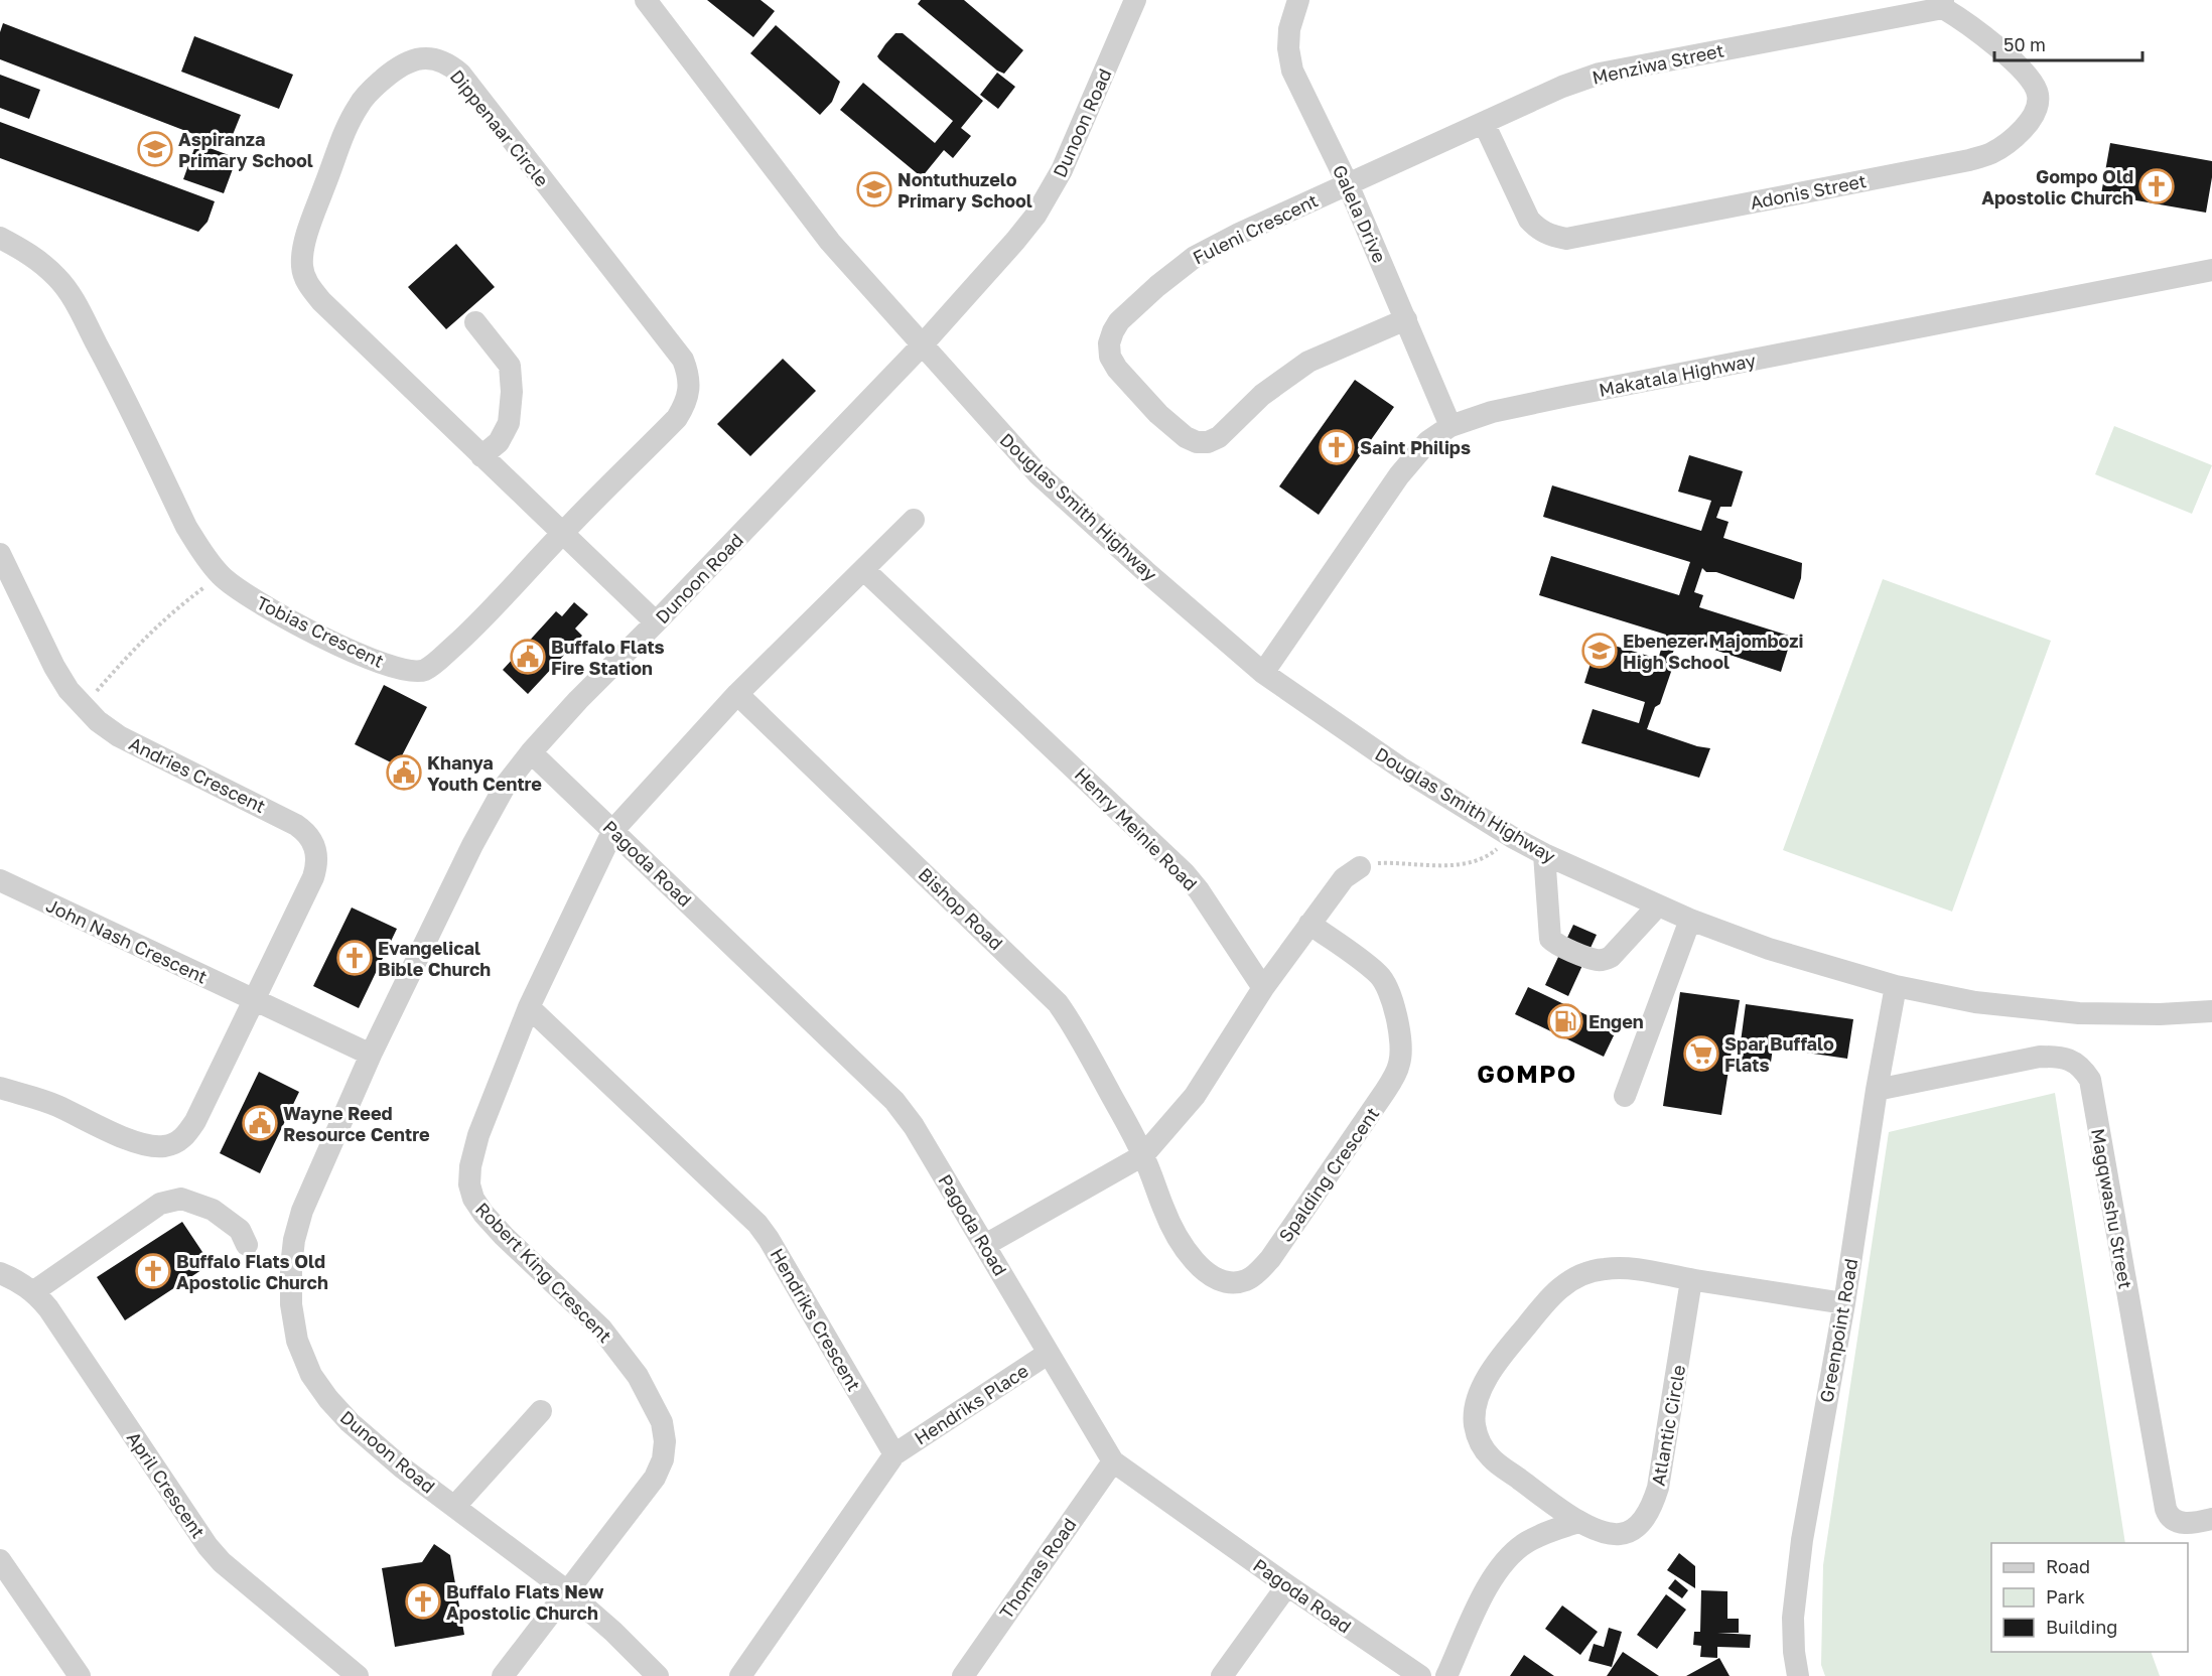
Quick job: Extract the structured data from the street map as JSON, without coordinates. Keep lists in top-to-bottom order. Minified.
{"streets":{"street":["Menziwa Street","Dunoon Road","Dippenaar Circle","Adonis Street","Galela Drive","Fuleni Crescent","Makatala Highway","Douglas Smith Highway","Tobias Crescent","Andries Crescent","Henry Meinie Road","Pagoda Road","Bishop Road","John Nash Crescent","Spalding Crescent","Magqwashu Street","Robert King Crescent","Hendriks Crescent","Greenpoint Road","Hendriks Place","Atlantic Circle","April Crescent","Thomas Road"]},"crossings":[["Menziwa Street","Adonis Street"],["Menziwa Street","Galela Drive"],["Menziwa Street","Fuleni Crescent"],["Dunoon Road","Dippenaar Circle"],["Dunoon Road","Douglas Smith Highway"],["Dunoon Road","Pagoda Road"],["Dunoon Road","John Nash Crescent"],["Dunoon Road","Robert King Crescent"],["Dippenaar Circle","Tobias Crescent"],["Galela Drive","Fuleni Crescent"],["Galela Drive","Makatala Highway"],["Makatala Highway","Douglas Smith Highway"],["Douglas Smith Highway","Greenpoint Road"],["Andries Crescent","John Nash Crescent"],["Pagoda Road","Robert King Crescent"],["Pagoda Road","Hendriks Place"],["Pagoda Road","Thomas Road"],["Bishop Road","Spalding Crescent"],["Magqwashu Street","Greenpoint Road"],["Robert King Crescent","Hendriks Crescent"],["Hendriks Crescent","Hendriks Place"],["Greenpoint Road","Atlantic Circle"]],"districts":["GOMPO"],"places":{"school or university":["Aspiranza Primary School","Nontuthuzelo Primary School","Ebenezer Majombozi High School"],"church":["Gompo Old Apostolic Church","Saint Philips","Evangelical Bible Church","Buffalo Flats Old Apostolic Church","Buffalo Flats New Apostolic Church"],"public building":["Buffalo Flats Fire Station","Khanya Youth Centre","Wayne Reed Resource Centre"],"fuel station":["Engen"],"supermarket":["Spar Buffalo Flats"]},"legend":["Road","Park","Building"],"scale_bar":"50 m"}
